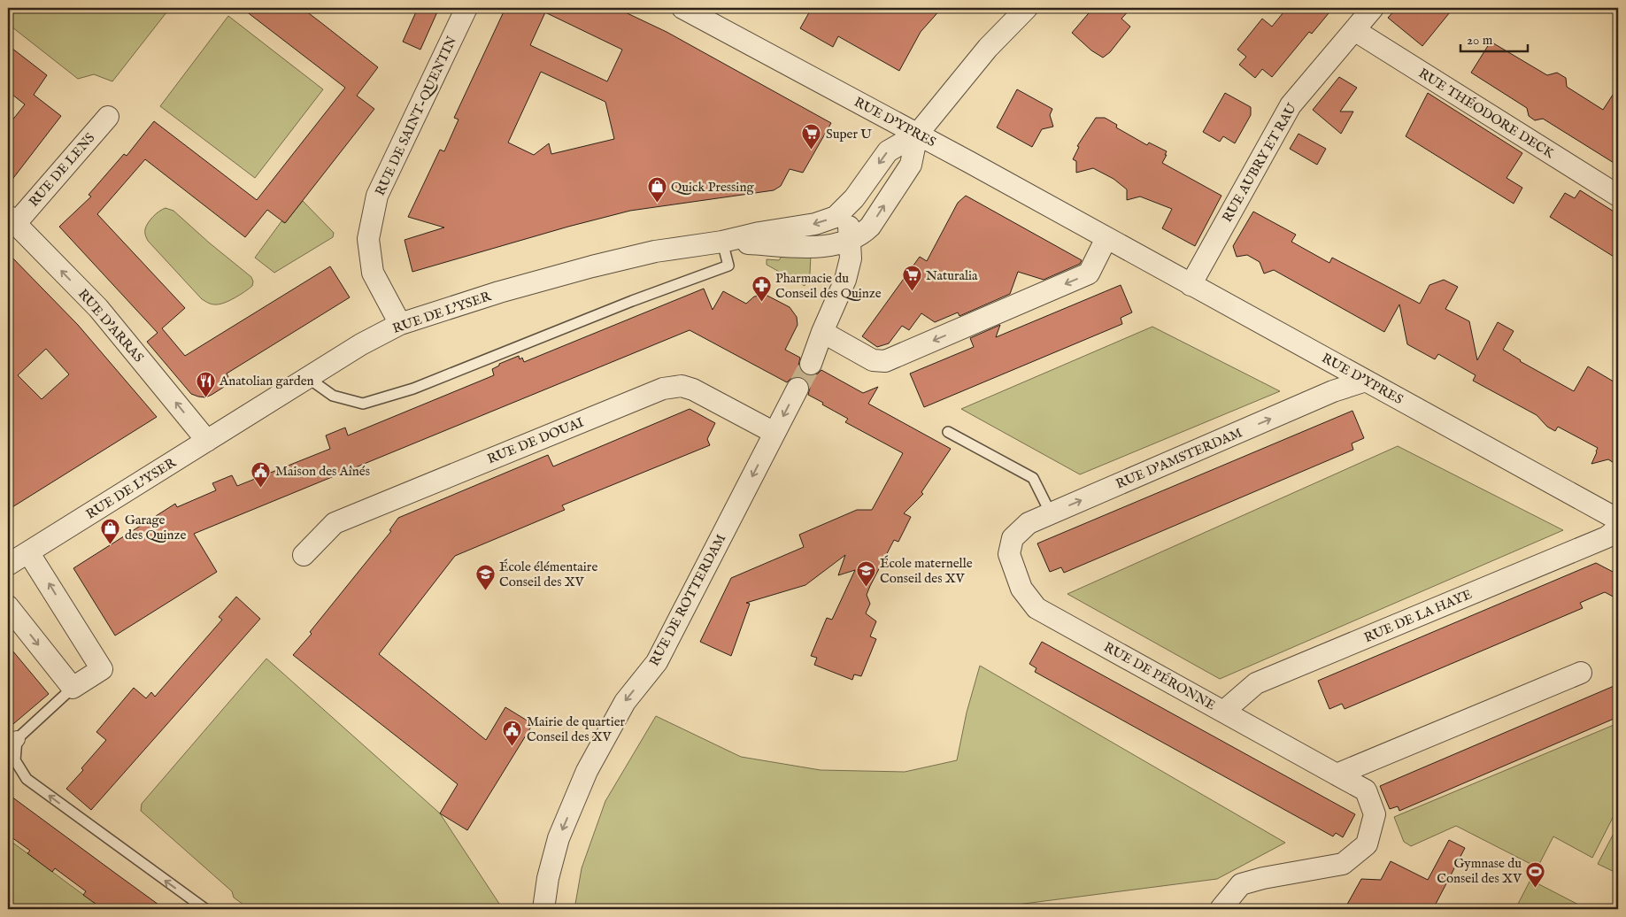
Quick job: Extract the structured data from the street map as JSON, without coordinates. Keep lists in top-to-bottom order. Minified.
{"streets":{"street":["RUE THÉODORE DECK","RUE DE SAINT-QUENTIN","RUE D'YPRES","RUE AUBRY ET RAU","RUE DE LENS","RUE DE L'YSER","RUE D'ARRAS","RUE DE DOUAI","RUE D'AMSTERDAM","RUE DE ROTTERDAM","RUE DE LA HAYE","RUE DE PÉRONNE"]},"crossings":[["RUE THÉODORE DECK","RUE AUBRY ET RAU"],["RUE DE SAINT-QUENTIN","RUE DE L'YSER"],["RUE D'YPRES","RUE AUBRY ET RAU"],["RUE D'YPRES","RUE DE L'YSER"],["RUE D'YPRES","RUE D'AMSTERDAM"],["RUE DE LENS","RUE D'ARRAS"],["RUE DE L'YSER","RUE D'ARRAS"],["RUE DE DOUAI","RUE DE ROTTERDAM"],["RUE D'AMSTERDAM","RUE DE PÉRONNE"],["RUE DE LA HAYE","RUE DE PÉRONNE"]],"one_way":["RUE D'ARRAS","RUE D'AMSTERDAM","RUE DE ROTTERDAM"],"places":{"supermarket":["Super U","Naturalia"],"shop":["Quick Pressing","Garage des Quinze"],"pharmacy":["Pharmacie du Conseil des Quinze"],"restaurant":["Anatolian garden"],"public building":["Maison des Aînés","Mairie de quartier Conseil des XV"],"school or university":["École maternelle Conseil des XV","École élémentaire Conseil des XV"],"sports":["Gymnase du Conseil des XV"]},"scale_bar":"20 m"}
